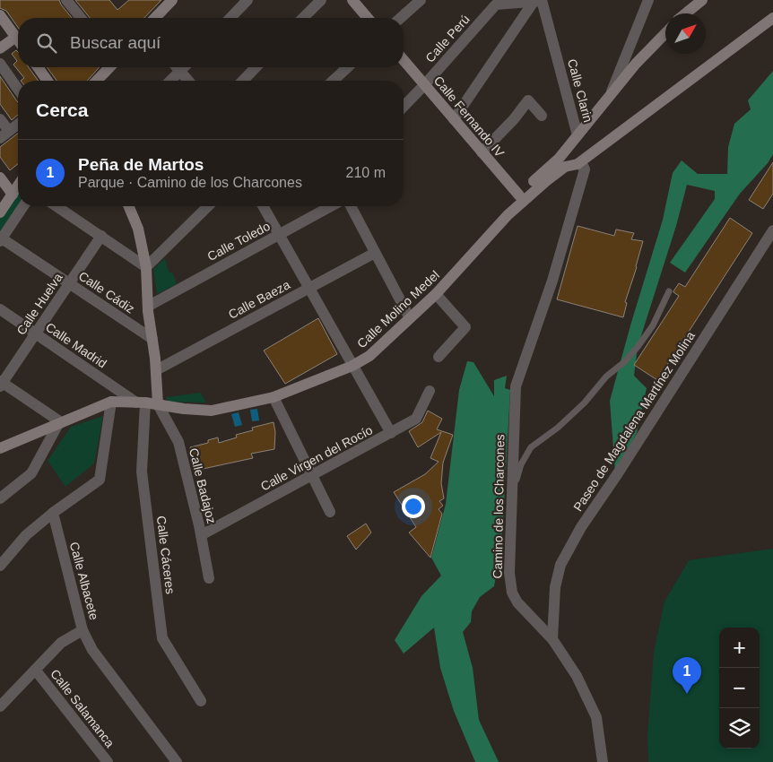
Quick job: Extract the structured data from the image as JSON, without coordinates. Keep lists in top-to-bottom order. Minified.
{"streets":{"street":["Calle Perú","Calle Clarin","Calle Fernando IV","Calle Toledo","Calle Cádiz","Calle Baeza","Calle Huelva","Calle Molino Medel","Calle Madrid","Paseo de Magdalena Martínez Molina","Calle Virgen del Rocío","Calle Badajoz","Camino de los Charcones","Calle Cáceres","Calle Albacete","Calle Salamanca"]},"crossings":[["Calle Perú","Calle Clarin"],["Calle Perú","Calle Fernando IV"],["Calle Clarin","Calle Fernando IV"],["Calle Clarin","Calle Molino Medel"],["Calle Cádiz","Calle Huelva"],["Calle Huelva","Calle Madrid"],["Calle Molino Medel","Calle Madrid"],["Calle Molino Medel","Calle Badajoz"],["Calle Molino Medel","Camino de los Charcones"],["Calle Molino Medel","Calle Cáceres"],["Calle Madrid","Calle Cáceres"],["Paseo de Magdalena Martínez Molina","Camino de los Charcones"],["Calle Virgen del Rocío","Calle Badajoz"]],"north":"top right","page":{"search":"Buscar aquí","heading":"Cerca","list":[{"mark":"1","name":"Peña de Martos","note":"Parque · Camino de los Charcones","value":"210 m"}],"map_buttons":["+","−"],"pins":"1"}}
